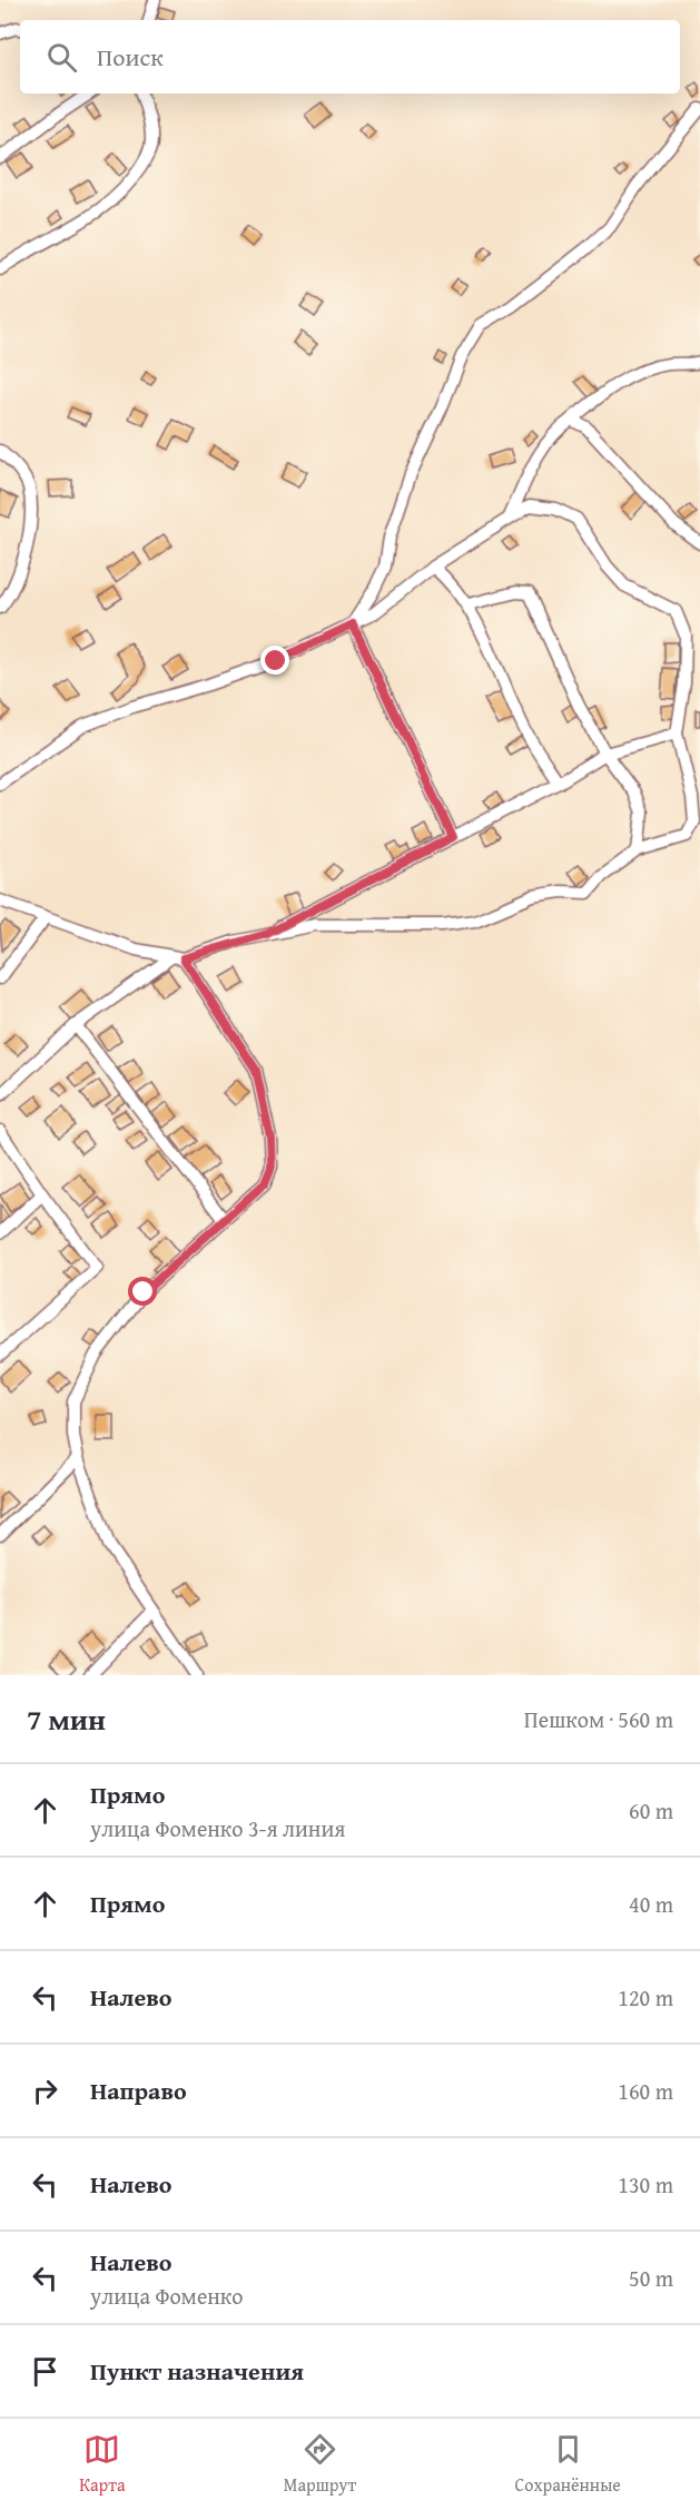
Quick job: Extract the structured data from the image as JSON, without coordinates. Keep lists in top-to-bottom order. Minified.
{"page":{"search":"Поиск","heading":["7 мин","Пешком · 560 m"],"list":[["Прямо","улица Фоменко 3-я линия","60 m"],["Прямо","40 m"],["Налево","120 m"],["Направо","160 m"],["Налево","130 m"],["Налево","улица Фоменко","50 m"],"Пункт назначения"],"nav":["Карта","Маршрут","Сохранённые"]}}
